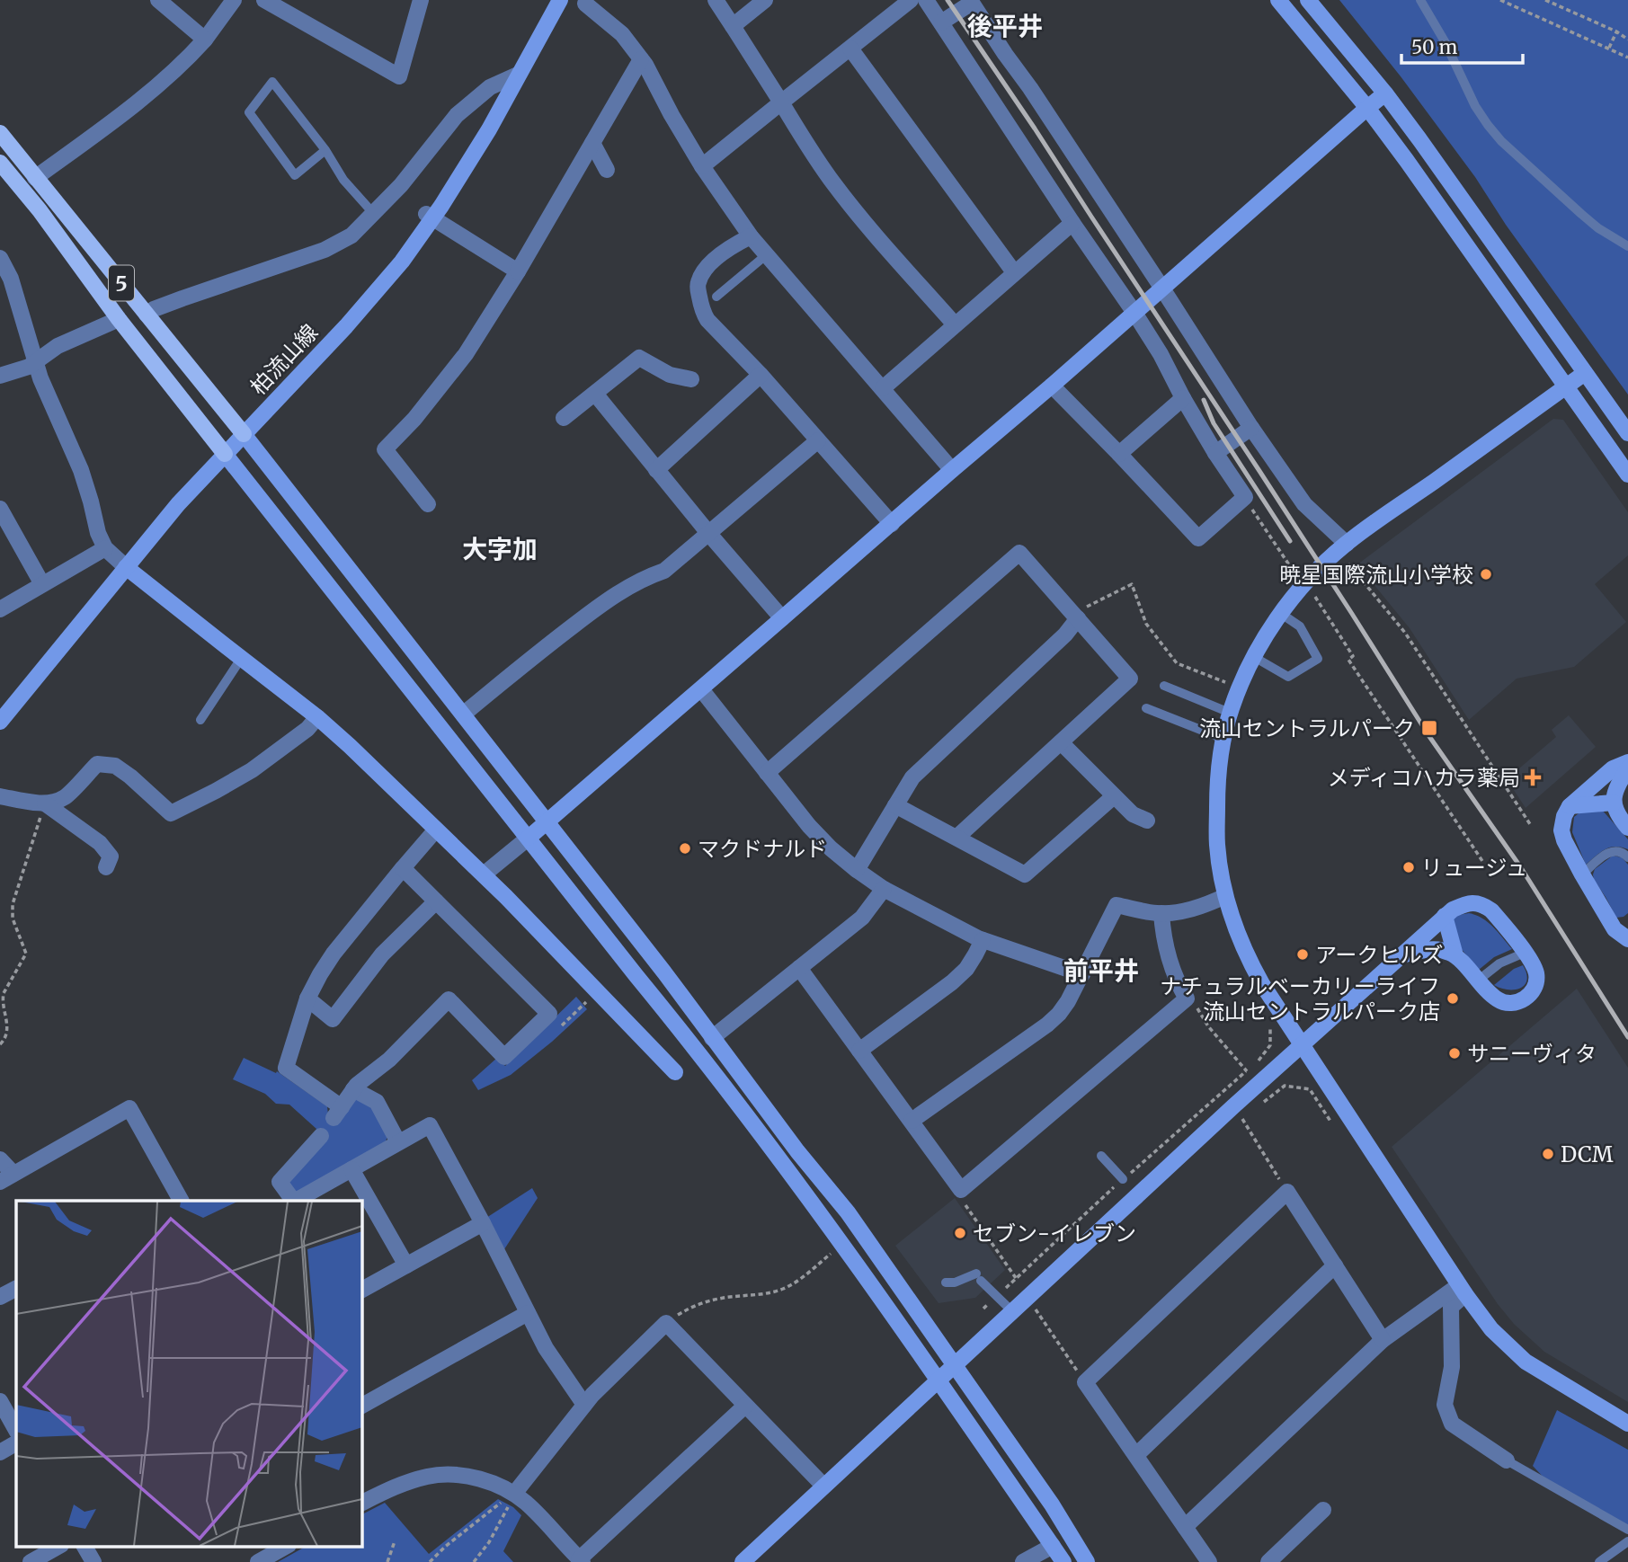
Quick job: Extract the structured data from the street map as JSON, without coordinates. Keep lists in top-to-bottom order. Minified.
{"streets":{"main road":["5"],"street":["柏流山線"]},"crossings":[["5","柏流山線"]],"districts":["後平井","大字加","前平井"],"places":{"other":["暁星国際流山小学校","マクドナルド","リュージュ","アークヒルズ","ナチュラルベーカリーライフ 流山セントラルパーク店","サニーヴィタ","DCM","セブン-イレブン"],"transit":["流山セントラルパーク"],"health":["メディコハカラ薬局"]},"scale_bar":"50 m"}
